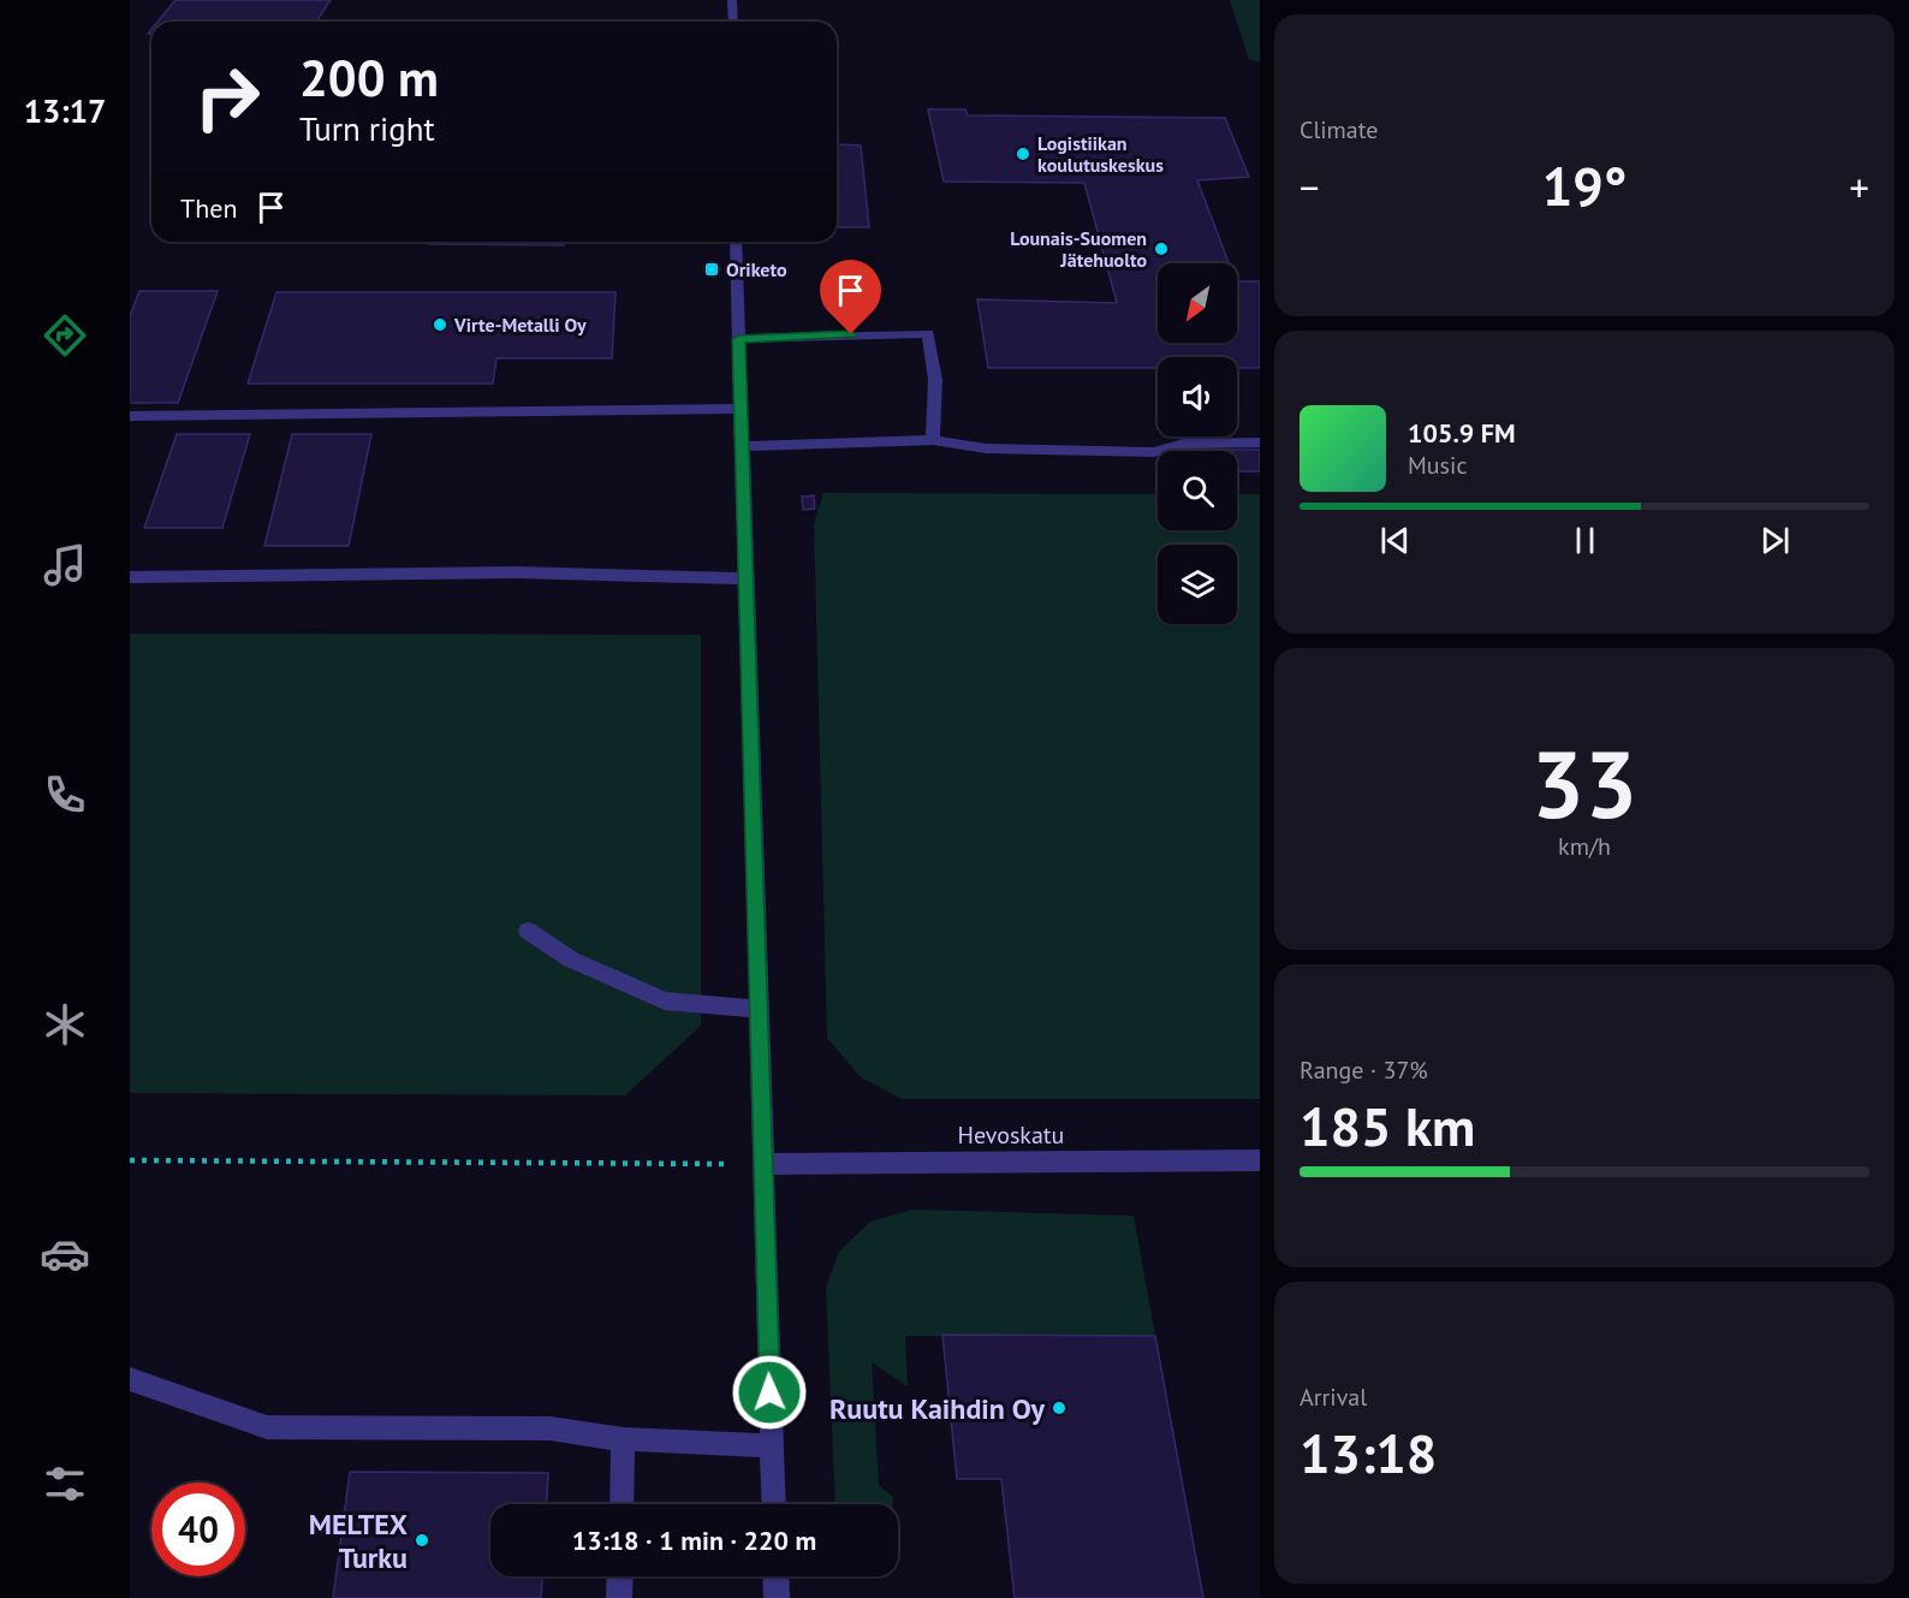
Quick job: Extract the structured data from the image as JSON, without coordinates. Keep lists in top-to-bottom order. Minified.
{"streets":{"street":["Hevoskatu"]},"places":{"other":["Logistiikan koulutuskeskus","Lounais-Suomen Jätehuolto","Virte-Metalli Oy","Ruutu Kaihdin Oy","MELTEX Turku"],"transit":["Oriketo"]},"north":"bottom left","page":{"tabs":"13:17","tile":["Climate",["33","km/h"],["Range · 37%","185 km"],["Arrival","13:18"]],"turn":["200 m","Turn right"],"heat":["−","19°","+"],"then":"Then","song":["105.9 FM","Music"],"limit":"40","trip":"13:18 · 1 min · 220 m"}}
